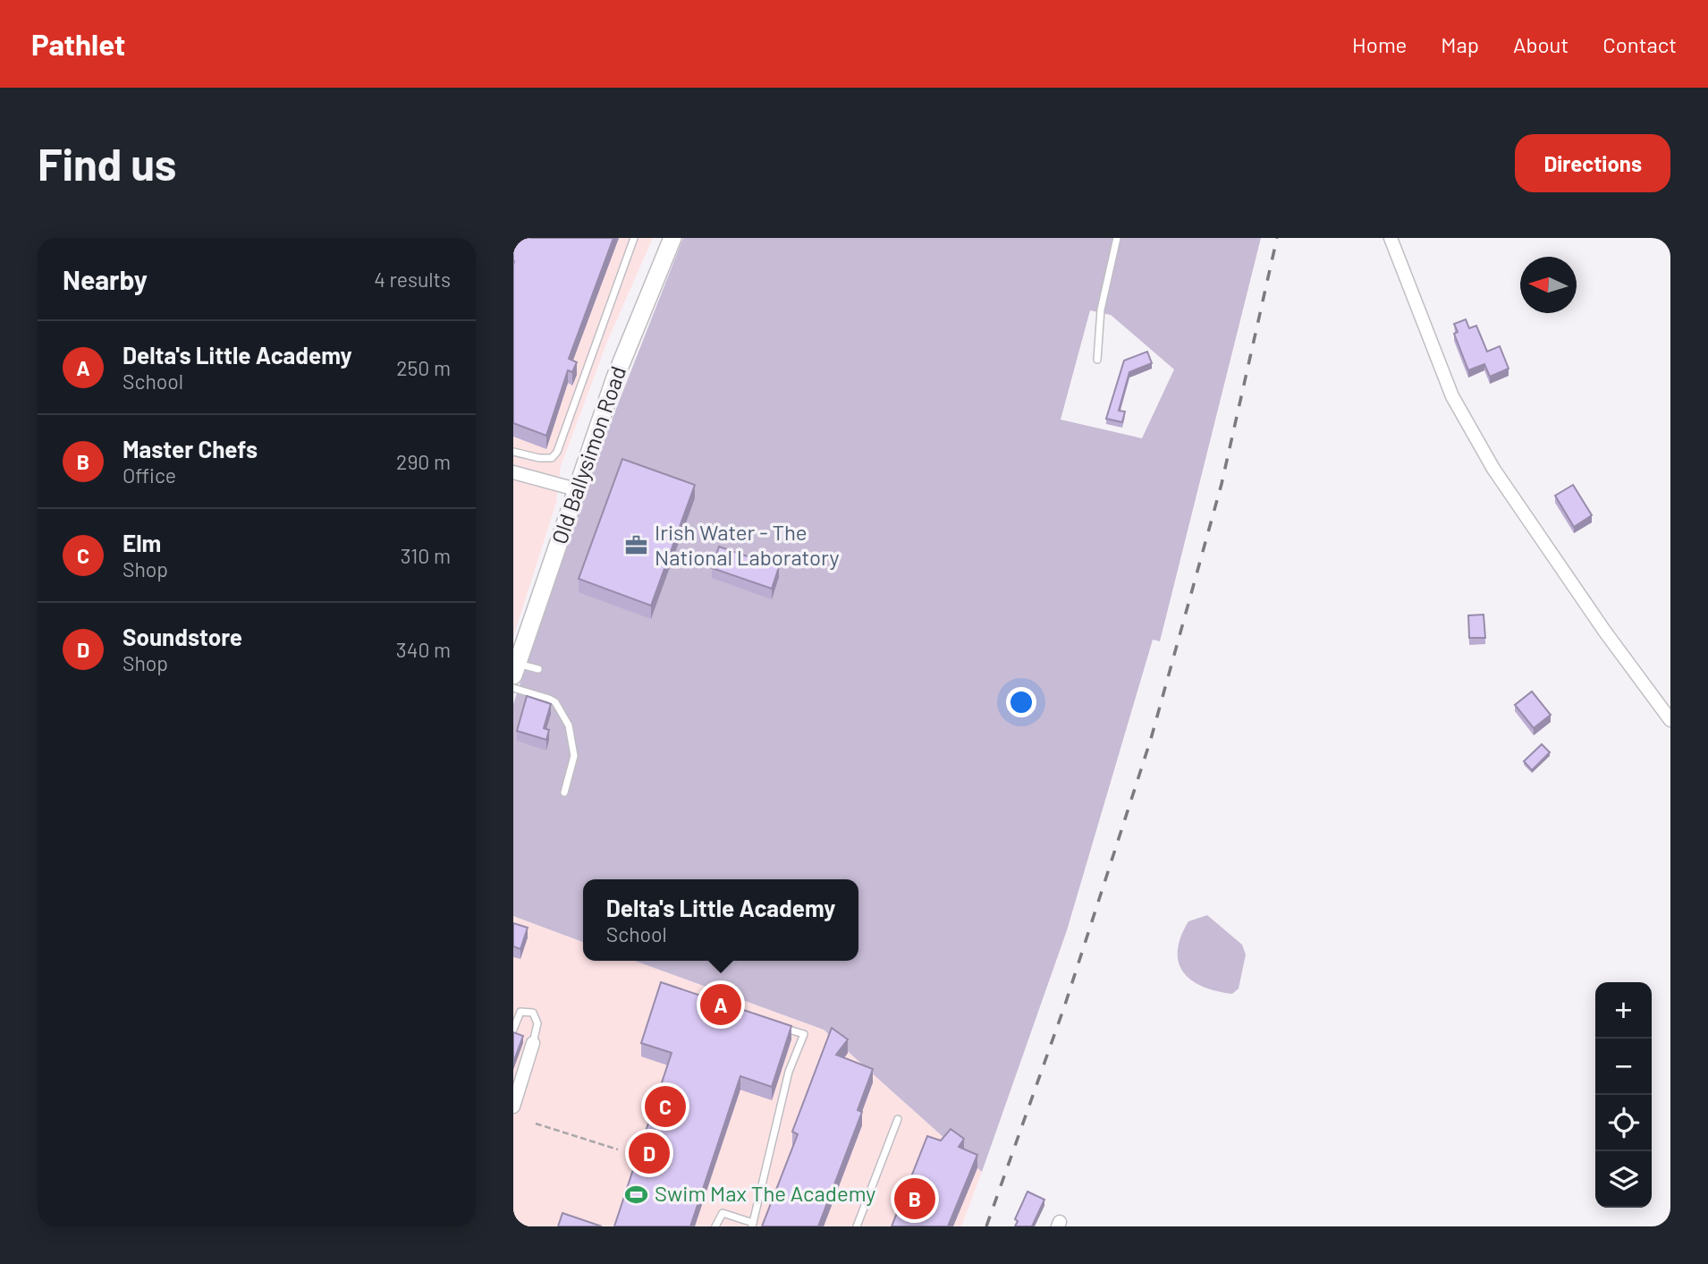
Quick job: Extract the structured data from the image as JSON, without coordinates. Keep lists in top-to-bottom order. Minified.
{"streets":{"street":["Old Ballysimon Road"]},"places":{"office":["Irish Water - The National Laboratory"],"sports":["Swim Max The Academy"]},"north":"left","page":{"header":"Pathlet","nav":["Home","Map","About","Contact"],"buttons":"Directions","title":"Find us","heading":["Nearby","4 results"],"list":[{"mark":"A","name":"Delta's Little Academy","note":"School","value":"250 m"},{"mark":"B","name":"Master Chefs","note":"Office","value":"290 m"},{"mark":"C","name":"Elm","note":"Shop","value":"310 m"},{"mark":"D","name":"Soundstore","note":"Shop","value":"340 m"}],"popup":["Delta's Little Academy","School"],"pins":["A","C","D","B"],"map_buttons":["+","−"]}}
